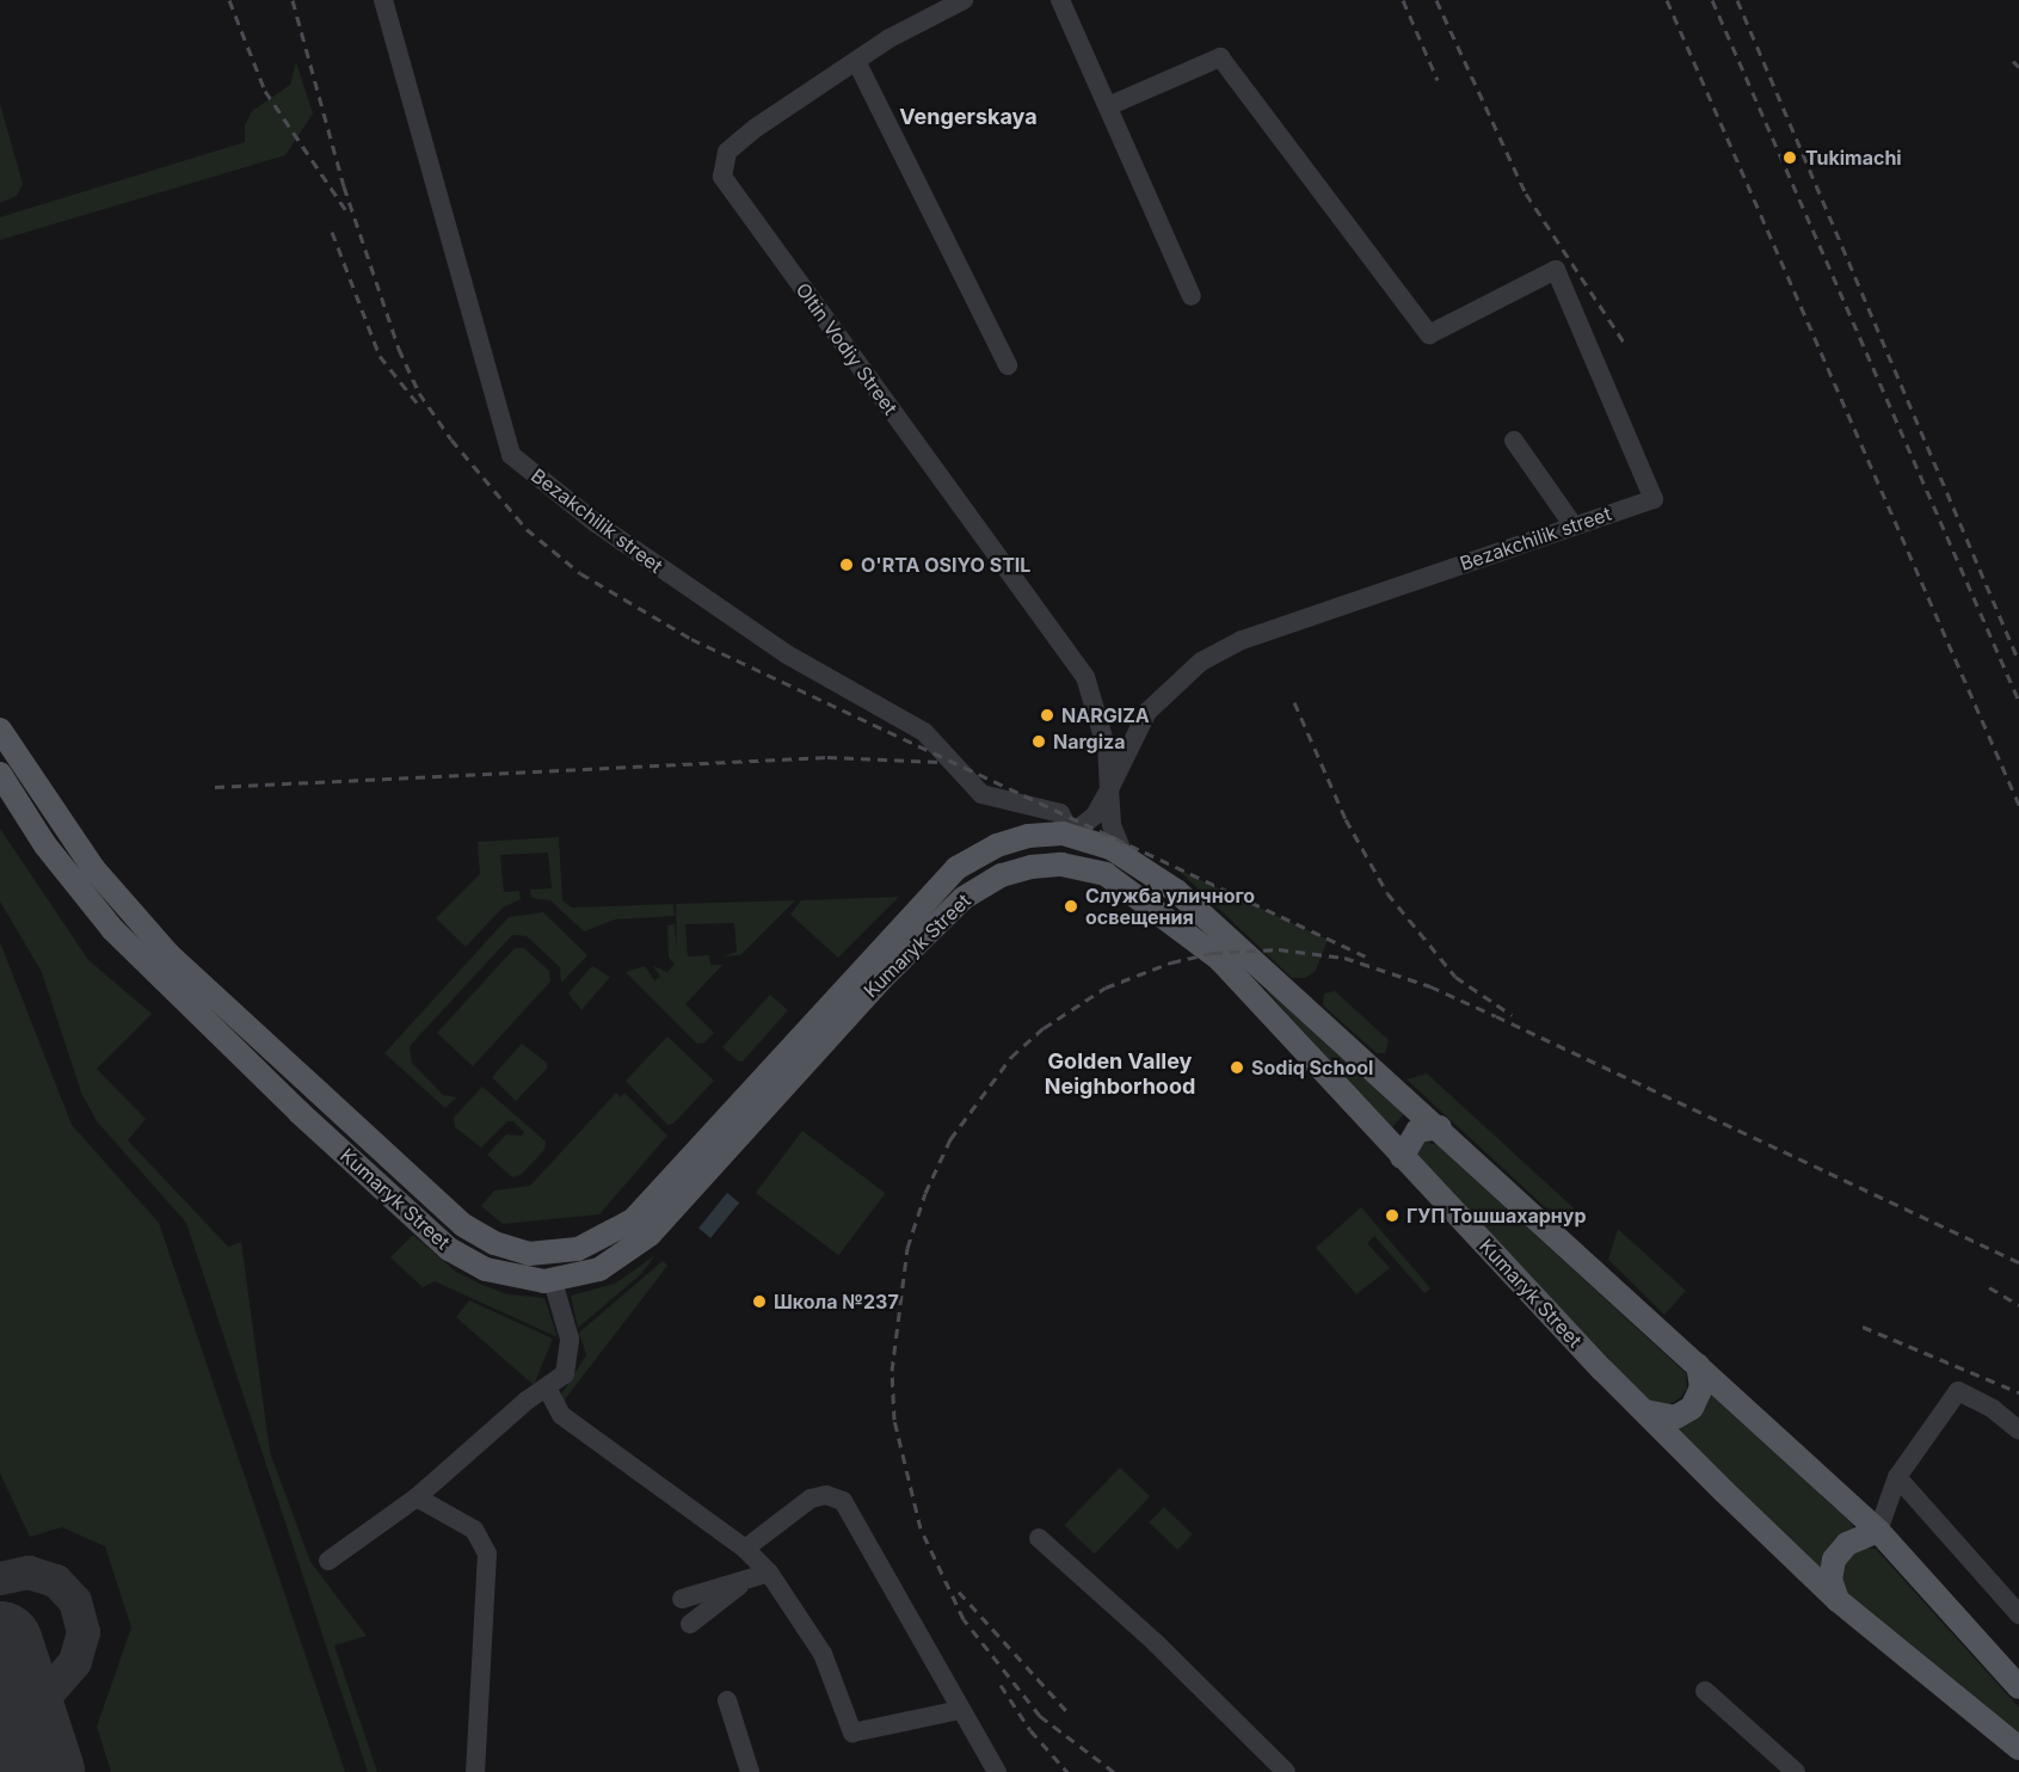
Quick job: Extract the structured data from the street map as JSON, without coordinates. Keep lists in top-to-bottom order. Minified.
{"streets":{"main road":["Kumaryk Street"],"street":["Oltin Vodiy Street","Bezakchilik street"]},"crossings":[["Oltin Vodiy Street","Bezakchilik street"],["Oltin Vodiy Street","Kumaryk Street"],["Bezakchilik street","Kumaryk Street"]],"districts":["Vengerskaya","Golden Valley Neighborhood"],"places":["Tukimachi","O'RTA OSIYO STIL","NARGIZA","Nargiza","Служба уличного освещения","Sodiq School","ГУП Тошшахарнур","Школа №237"]}
